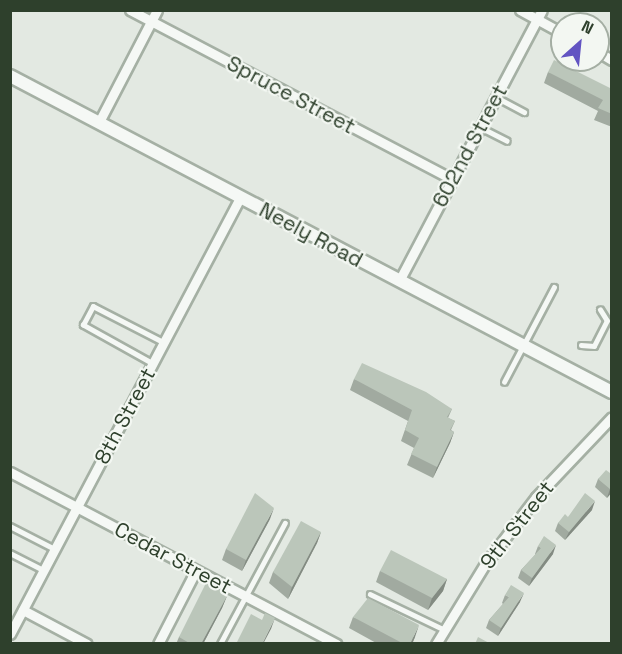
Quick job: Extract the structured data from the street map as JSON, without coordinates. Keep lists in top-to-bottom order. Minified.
{"streets":{"street":["Spruce Street","602nd Street","Neely Road","8th Street","9th Street","Cedar Street"]},"crossings":[["Spruce Street","602nd Street"],["602nd Street","Neely Road"],["Neely Road","8th Street"],["8th Street","Cedar Street"]],"north":"top right"}
